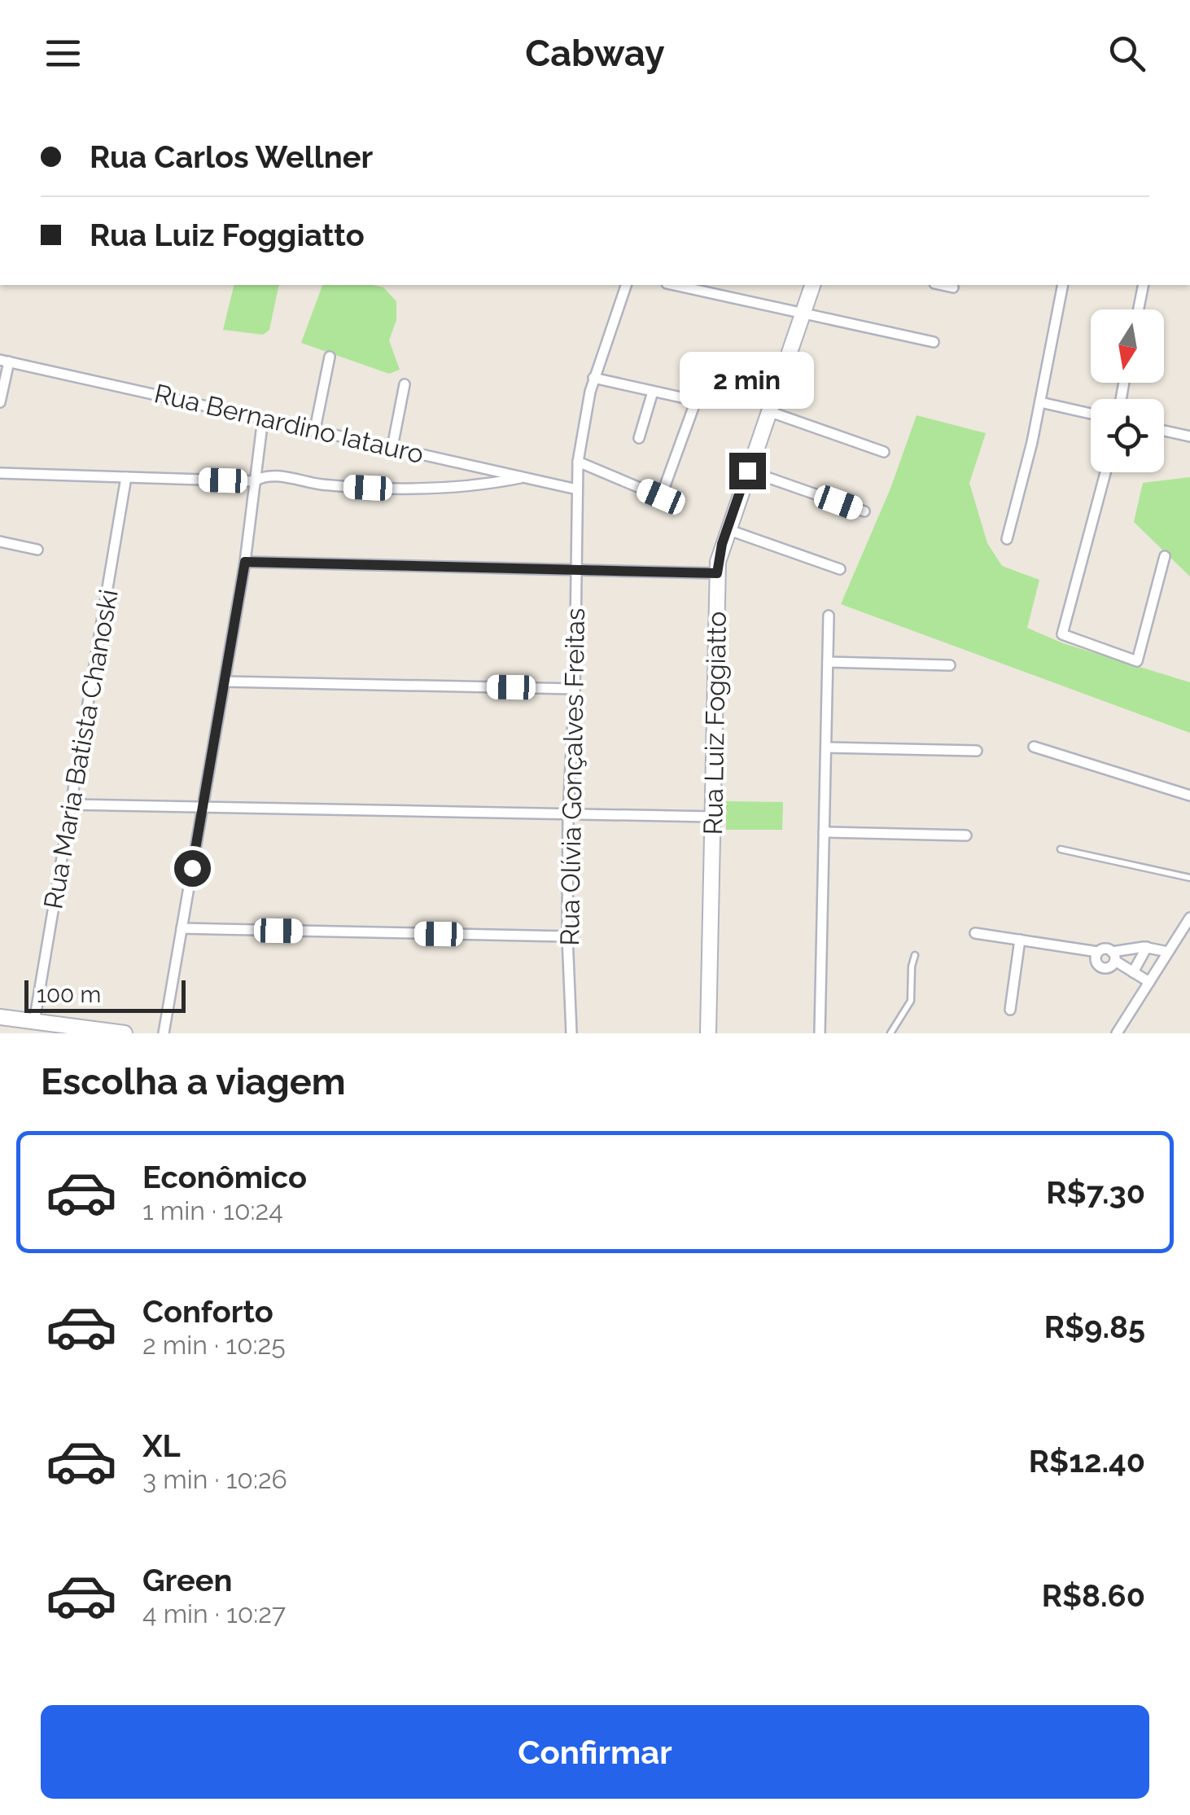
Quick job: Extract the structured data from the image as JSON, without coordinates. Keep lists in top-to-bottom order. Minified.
{"streets":{"street":["Rua Bernardino Iatauro","Rua Luiz Foggiatto","Rua Maria Batista Chanoski","Rua Olívia Gonçalves Freitas"]},"crossings":[["Rua Bernardino Iatauro","Rua Olívia Gonçalves Freitas"]],"scale_bar":"100 m","north":"bottom","page":{"header":"Cabway","banner":["Rua Carlos Wellner","Rua Luiz Foggiatto"],"bubble":"2 min","scale":"100 m","heading":"Escolha a viagem","list":[{"name":"Econômico","note":"1 min · 10:24","value":"R$7.30"},{"name":"Conforto","note":"2 min · 10:25","value":"R$9.85"},{"name":"XL","note":"3 min · 10:26","value":"R$12.40"},{"name":"Green","note":"4 min · 10:27","value":"R$8.60"}],"buttons":"Confirmar"}}
